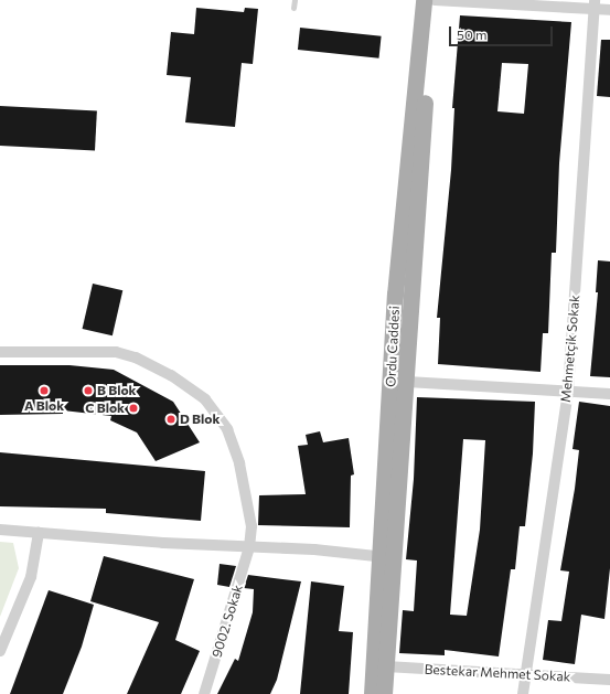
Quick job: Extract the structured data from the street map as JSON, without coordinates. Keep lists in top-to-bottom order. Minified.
{"streets":{"main road":["Ordu Caddesi"],"street":["Mehmetçik Sokak","9002. Sokak","Bestekar Mehmet Sokak"]},"crossings":[["Ordu Caddesi","Bestekar Mehmet Sokak"],["Mehmetçik Sokak","Bestekar Mehmet Sokak"]],"places":["A Blok","B Blok","C Blok","D Blok"],"scale_bar":"50 m"}
